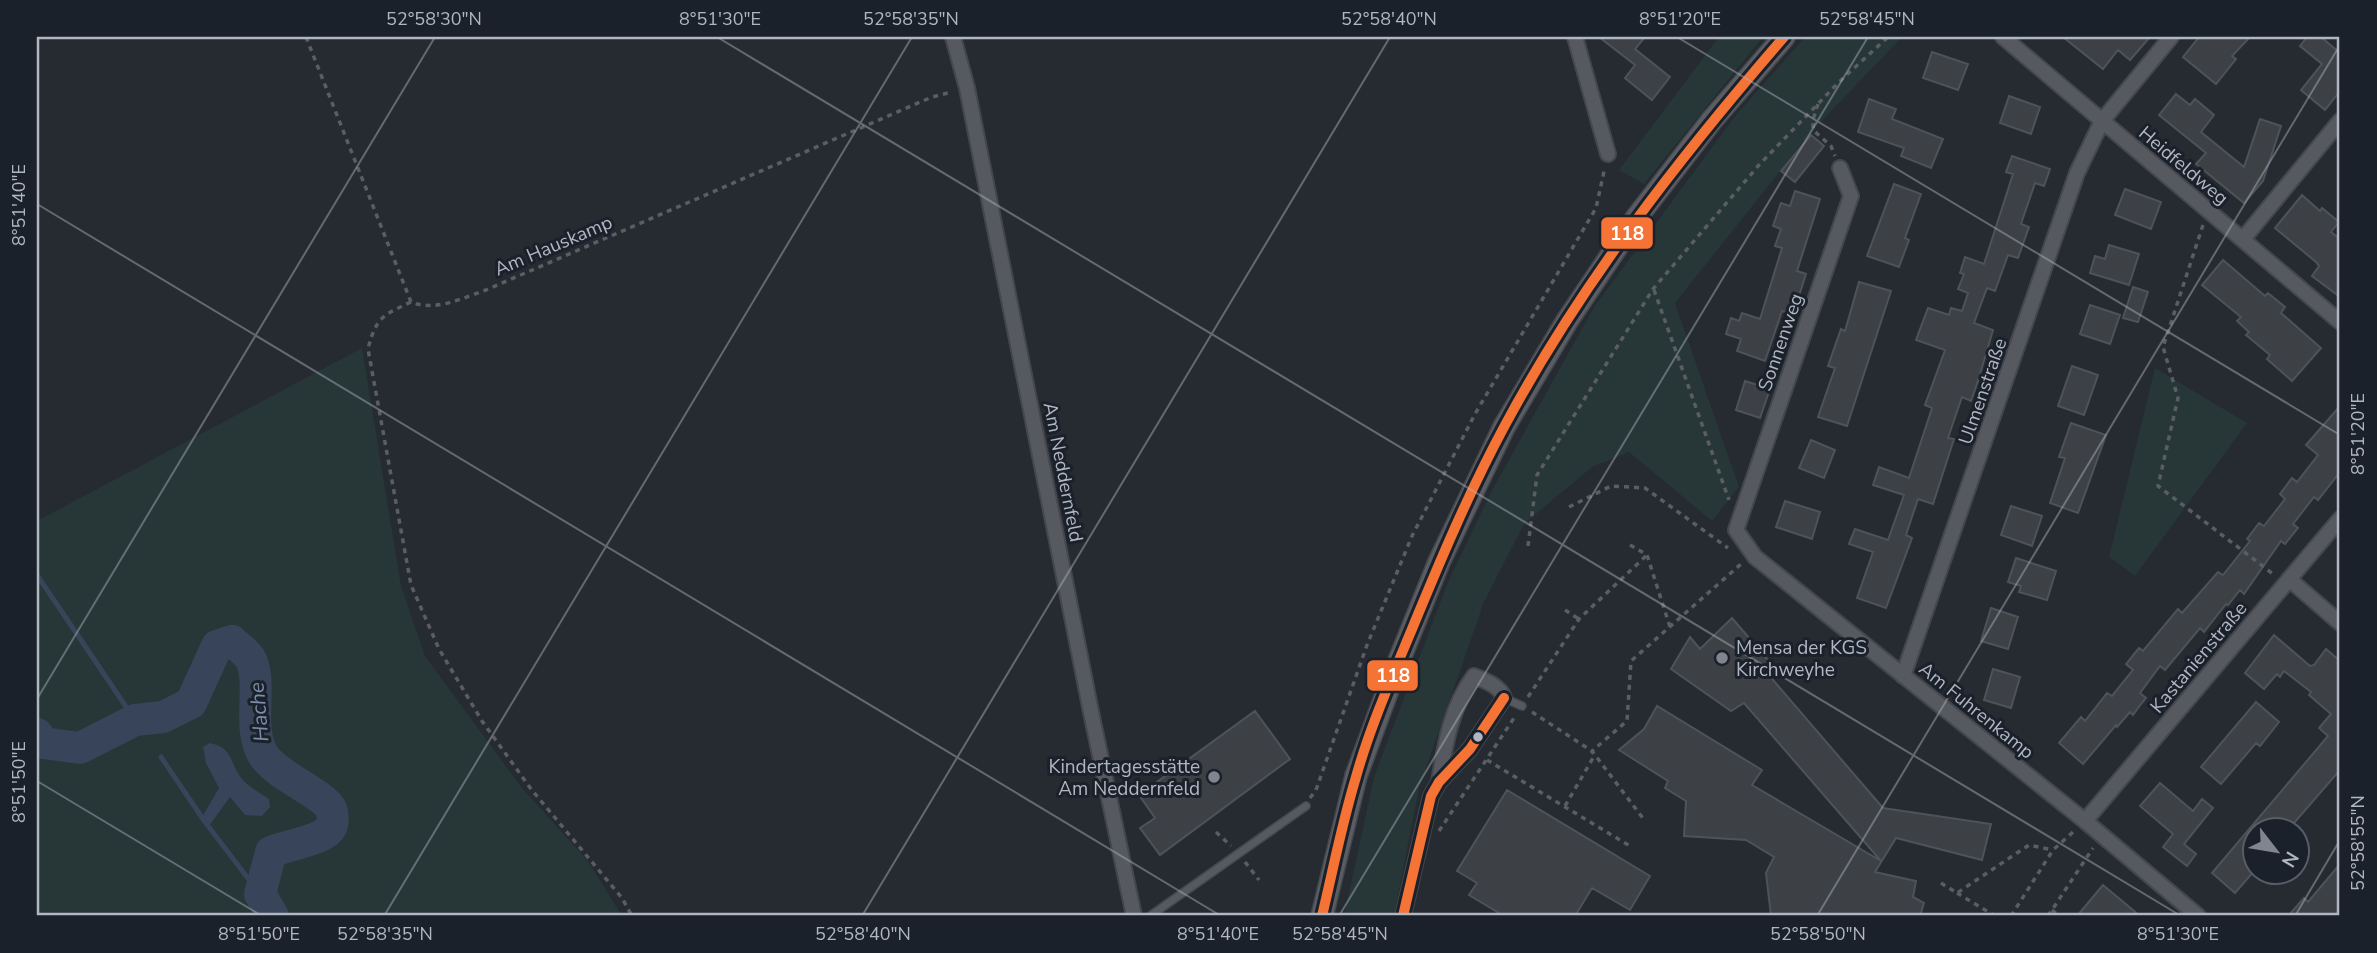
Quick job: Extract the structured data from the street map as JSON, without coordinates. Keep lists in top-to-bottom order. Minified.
{"streets":{"street":["Heidfeldweg","Sonnenweg","Ulmenstraße","Am Neddernfeld","Kastanienstraße","Am Fuhrenkamp"],"path":["Am Hauskamp"]},"crossings":[["Heidfeldweg","Ulmenstraße"],["Am Hauskamp","Am Neddernfeld"],["Sonnenweg","Am Fuhrenkamp"],["Ulmenstraße","Am Fuhrenkamp"],["Kastanienstraße","Am Fuhrenkamp"]],"water":["Hache"],"places":["Mensa der KGS Kirchweyhe","Kindertagesstätte Am Neddernfeld"],"lines":["transit line 118"],"north":"bottom right","coordinates":["52°58'30\"N","8°51'30\"E","52°58'35\"N","52°58'40\"N","8°51'20\"E","52°58'45\"N","8°51'40\"E","8°51'50\"E","52°58'55\"N","52°58'50\"N"]}
